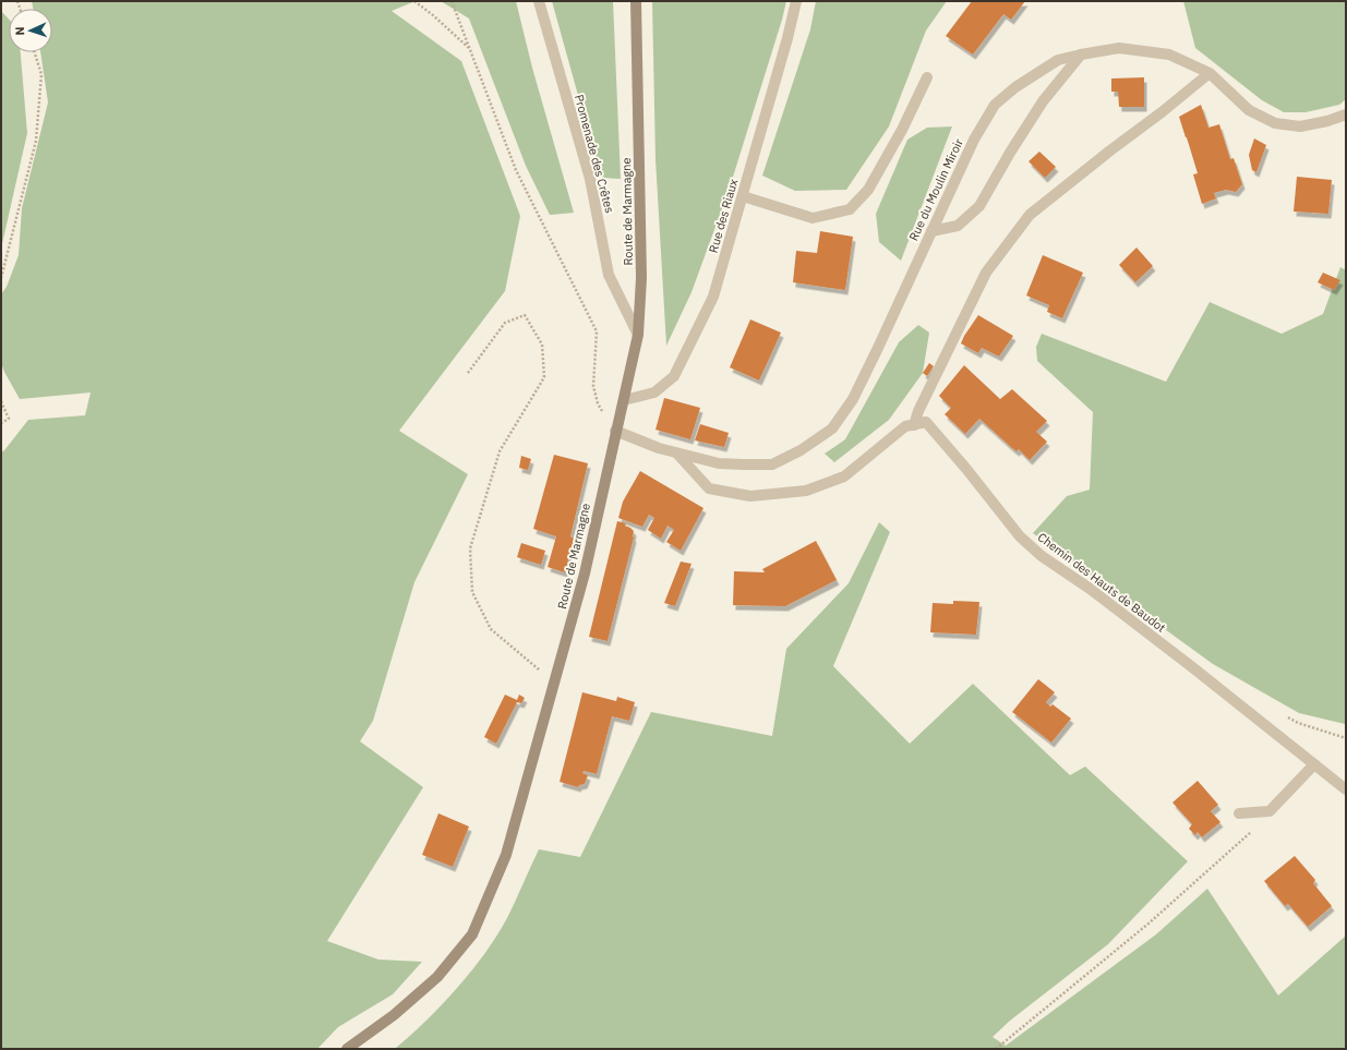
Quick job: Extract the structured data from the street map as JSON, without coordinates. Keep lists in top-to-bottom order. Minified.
{"streets":{"street":["Promenade des Crêtes","Rue du Moulin Miroir","Route de Marmagne","Rue des Riaux","Chemin des Hauts de Baudot"]},"crossings":[["Promenade des Crêtes","Route de Marmagne"],["Rue du Moulin Miroir","Route de Marmagne"],["Route de Marmagne","Rue des Riaux"]],"north":"left"}
